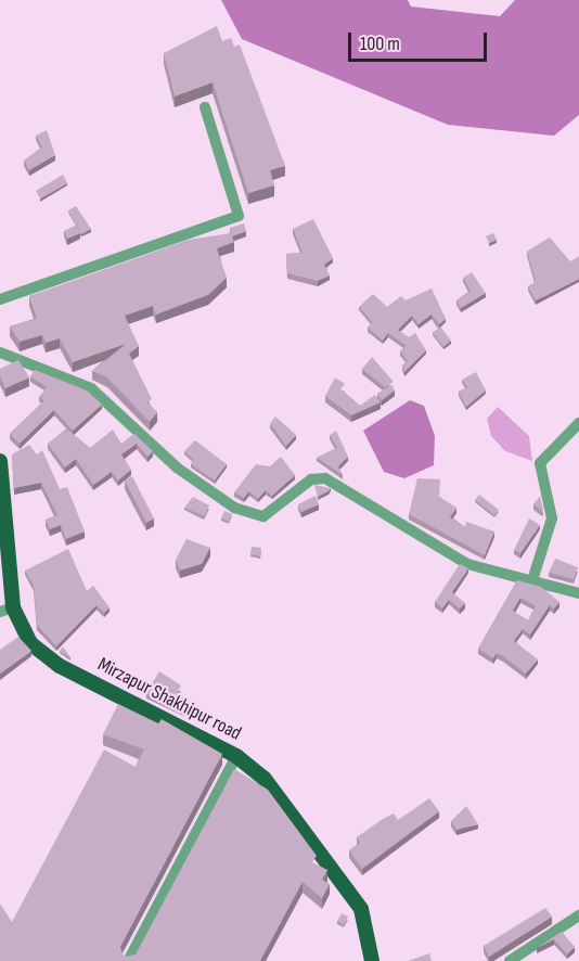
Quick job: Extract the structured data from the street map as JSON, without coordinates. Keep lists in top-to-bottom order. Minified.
{"streets":{"main road":["Mirzapur Shakhipur road"]},"scale_bar":"100 m"}
